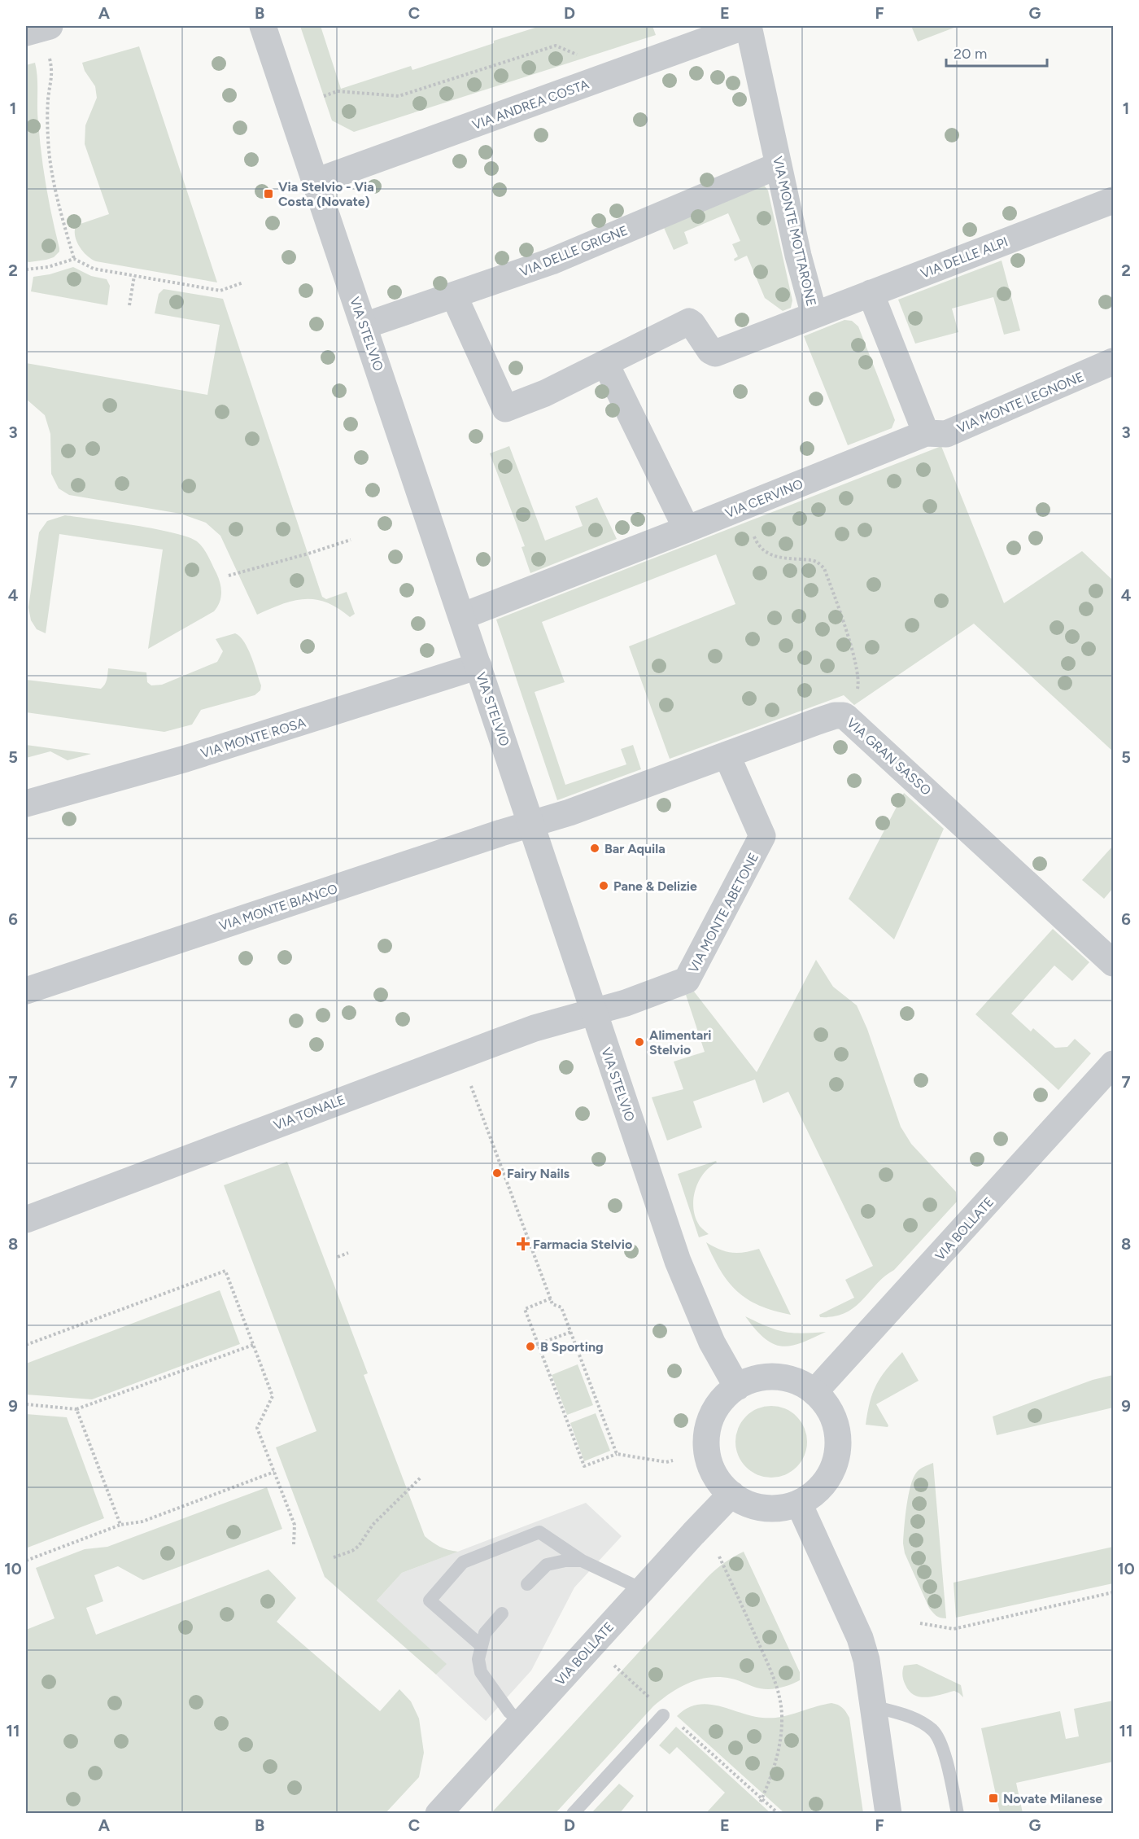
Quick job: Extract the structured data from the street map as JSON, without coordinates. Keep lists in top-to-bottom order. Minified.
{"streets":{"street":["VIA ANDREA COSTA","VIA MONTE MOTTARONE","VIA DELLE GRIGNE","VIA DELLE ALPI","VIA STELVIO","VIA MONTE LEGNONE","VIA CERVINO","VIA MONTE ROSA","VIA GRAN SASSO","VIA MONTE BIANCO","VIA MONTE ABETONE","VIA TONALE","VIA BOLLATE"]},"crossings":[["VIA ANDREA COSTA","VIA MONTE MOTTARONE"],["VIA ANDREA COSTA","VIA STELVIO"],["VIA MONTE MOTTARONE","VIA DELLE GRIGNE"],["VIA MONTE MOTTARONE","VIA DELLE ALPI"],["VIA DELLE GRIGNE","VIA STELVIO"],["VIA STELVIO","VIA CERVINO"],["VIA STELVIO","VIA MONTE ROSA"],["VIA STELVIO","VIA GRAN SASSO"],["VIA STELVIO","VIA MONTE BIANCO"],["VIA STELVIO","VIA MONTE ABETONE"],["VIA STELVIO","VIA TONALE"],["VIA STELVIO","VIA BOLLATE"],["VIA MONTE LEGNONE","VIA CERVINO"],["VIA GRAN SASSO","VIA MONTE BIANCO"],["VIA GRAN SASSO","VIA MONTE ABETONE"],["VIA MONTE ABETONE","VIA TONALE"]],"places":{"transit":["Via Stelvio - Via Costa (Novate)","Novate Milanese"],"other":["Bar Aquila","Pane & Delizie","Alimentari Stelvio","Fairy Nails","B Sporting"],"health":["Farmacia Stelvio"]},"scale_bar":"20 m","grid":{"columns":["A","B","C","D","E","F","G"],"rows":["1","2","3","4","5","6","7","8","9","10","11"]}}
